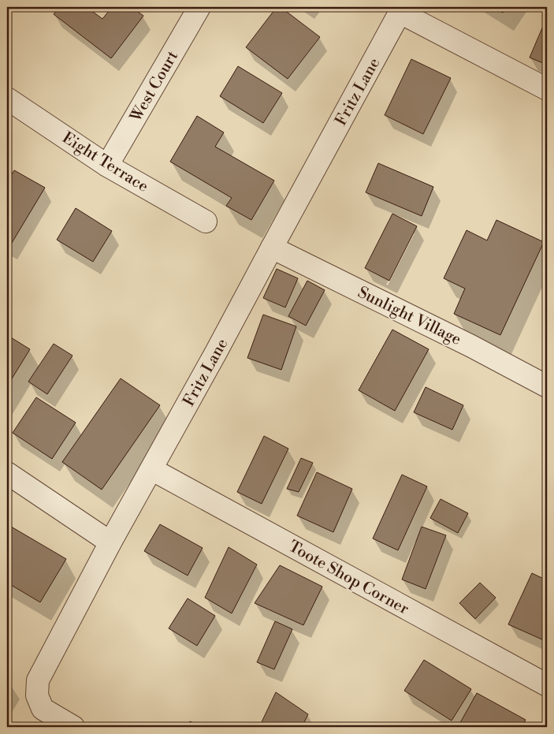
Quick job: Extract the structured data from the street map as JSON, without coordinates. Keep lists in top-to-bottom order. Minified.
{"streets":{"street":["West Court","Fritz Lane","Eight Terrace","Sunlight Village","Toote Shop Corner"]},"crossings":[["West Court","Eight Terrace"],["Fritz Lane","Sunlight Village"],["Fritz Lane","Toote Shop Corner"]]}
